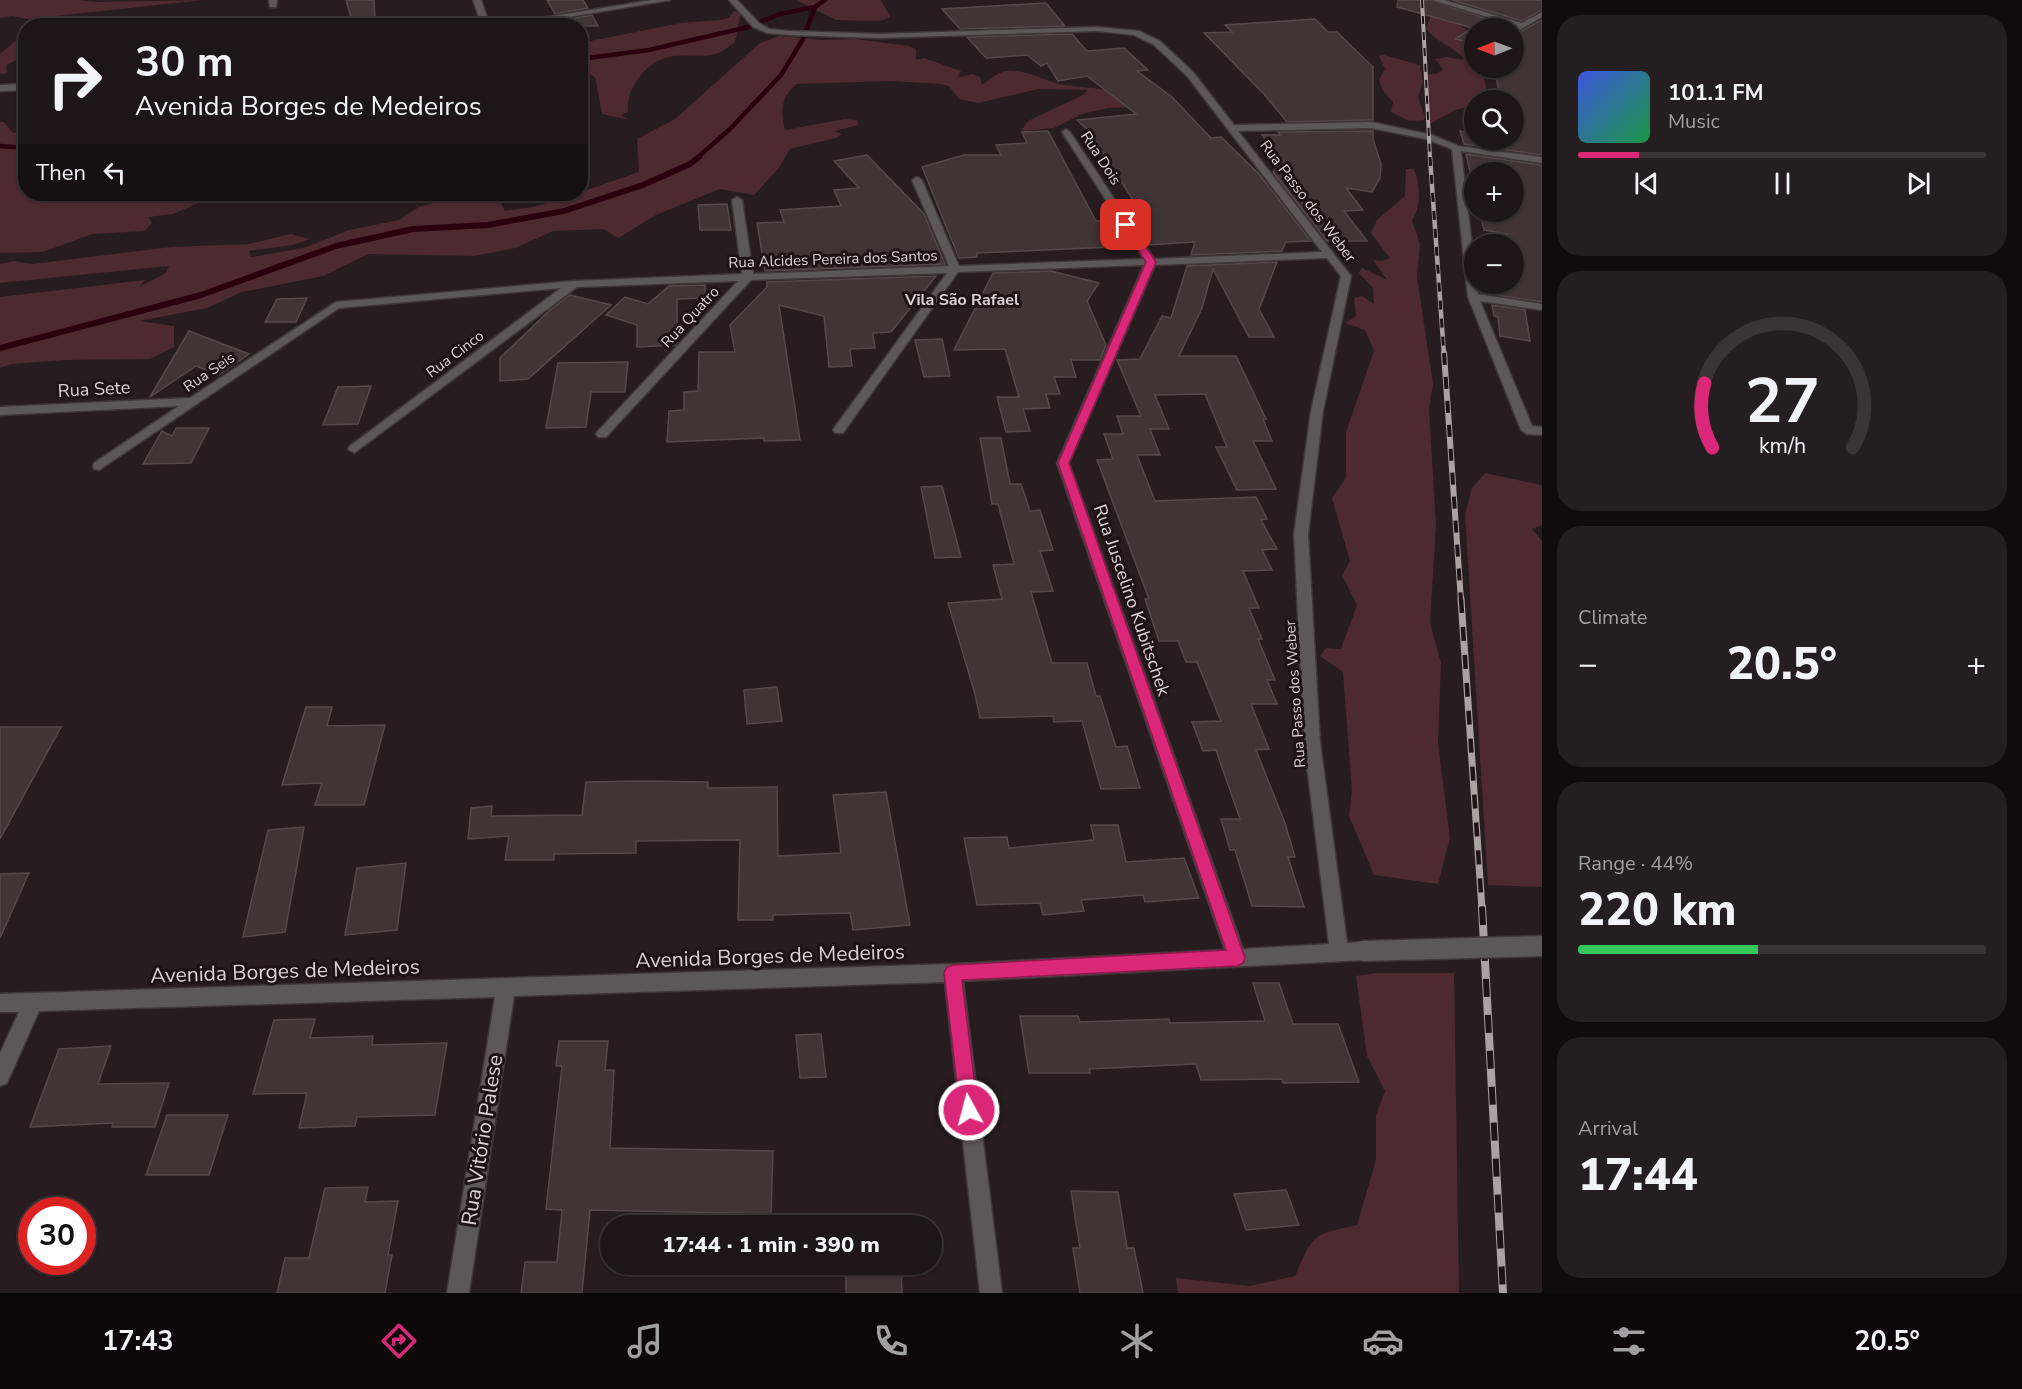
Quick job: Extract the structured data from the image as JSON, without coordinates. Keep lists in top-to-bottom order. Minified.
{"streets":{"street":["Rua Dois","Rua Passo dos Weber","Rua Alcides Pereira dos Santos","Rua Quatro","Rua Cinco","Rua Seis","Rua Sete","Rua Juscelino Kubitschek","Avenida Borges de Medeiros","Rua Vitório Palese"]},"crossings":[["Rua Dois","Rua Alcides Pereira dos Santos"],["Rua Dois","Rua Juscelino Kubitschek"],["Rua Passo dos Weber","Rua Alcides Pereira dos Santos"],["Rua Passo dos Weber","Avenida Borges de Medeiros"],["Rua Alcides Pereira dos Santos","Rua Quatro"],["Rua Alcides Pereira dos Santos","Rua Cinco"],["Rua Alcides Pereira dos Santos","Rua Seis"],["Rua Alcides Pereira dos Santos","Rua Juscelino Kubitschek"],["Rua Seis","Rua Sete"],["Rua Juscelino Kubitschek","Avenida Borges de Medeiros"],["Avenida Borges de Medeiros","Rua Vitório Palese"]],"districts":["Vila São Rafael"],"north":"left","page":{"map_buttons":["+","−"],"turn":["30 m","Avenida Borges de Medeiros"],"song":["101.1 FM","Music"],"then":"Then","tile":["Climate",["Range · 44%","220 km"],["Arrival","17:44"]],"heat":["−","20.5°","+"],"limit":"30","trip":"17:44 · 1 min · 390 m","tabs":["17:43","20.5°"],"gauge":["27","km/h"]}}
